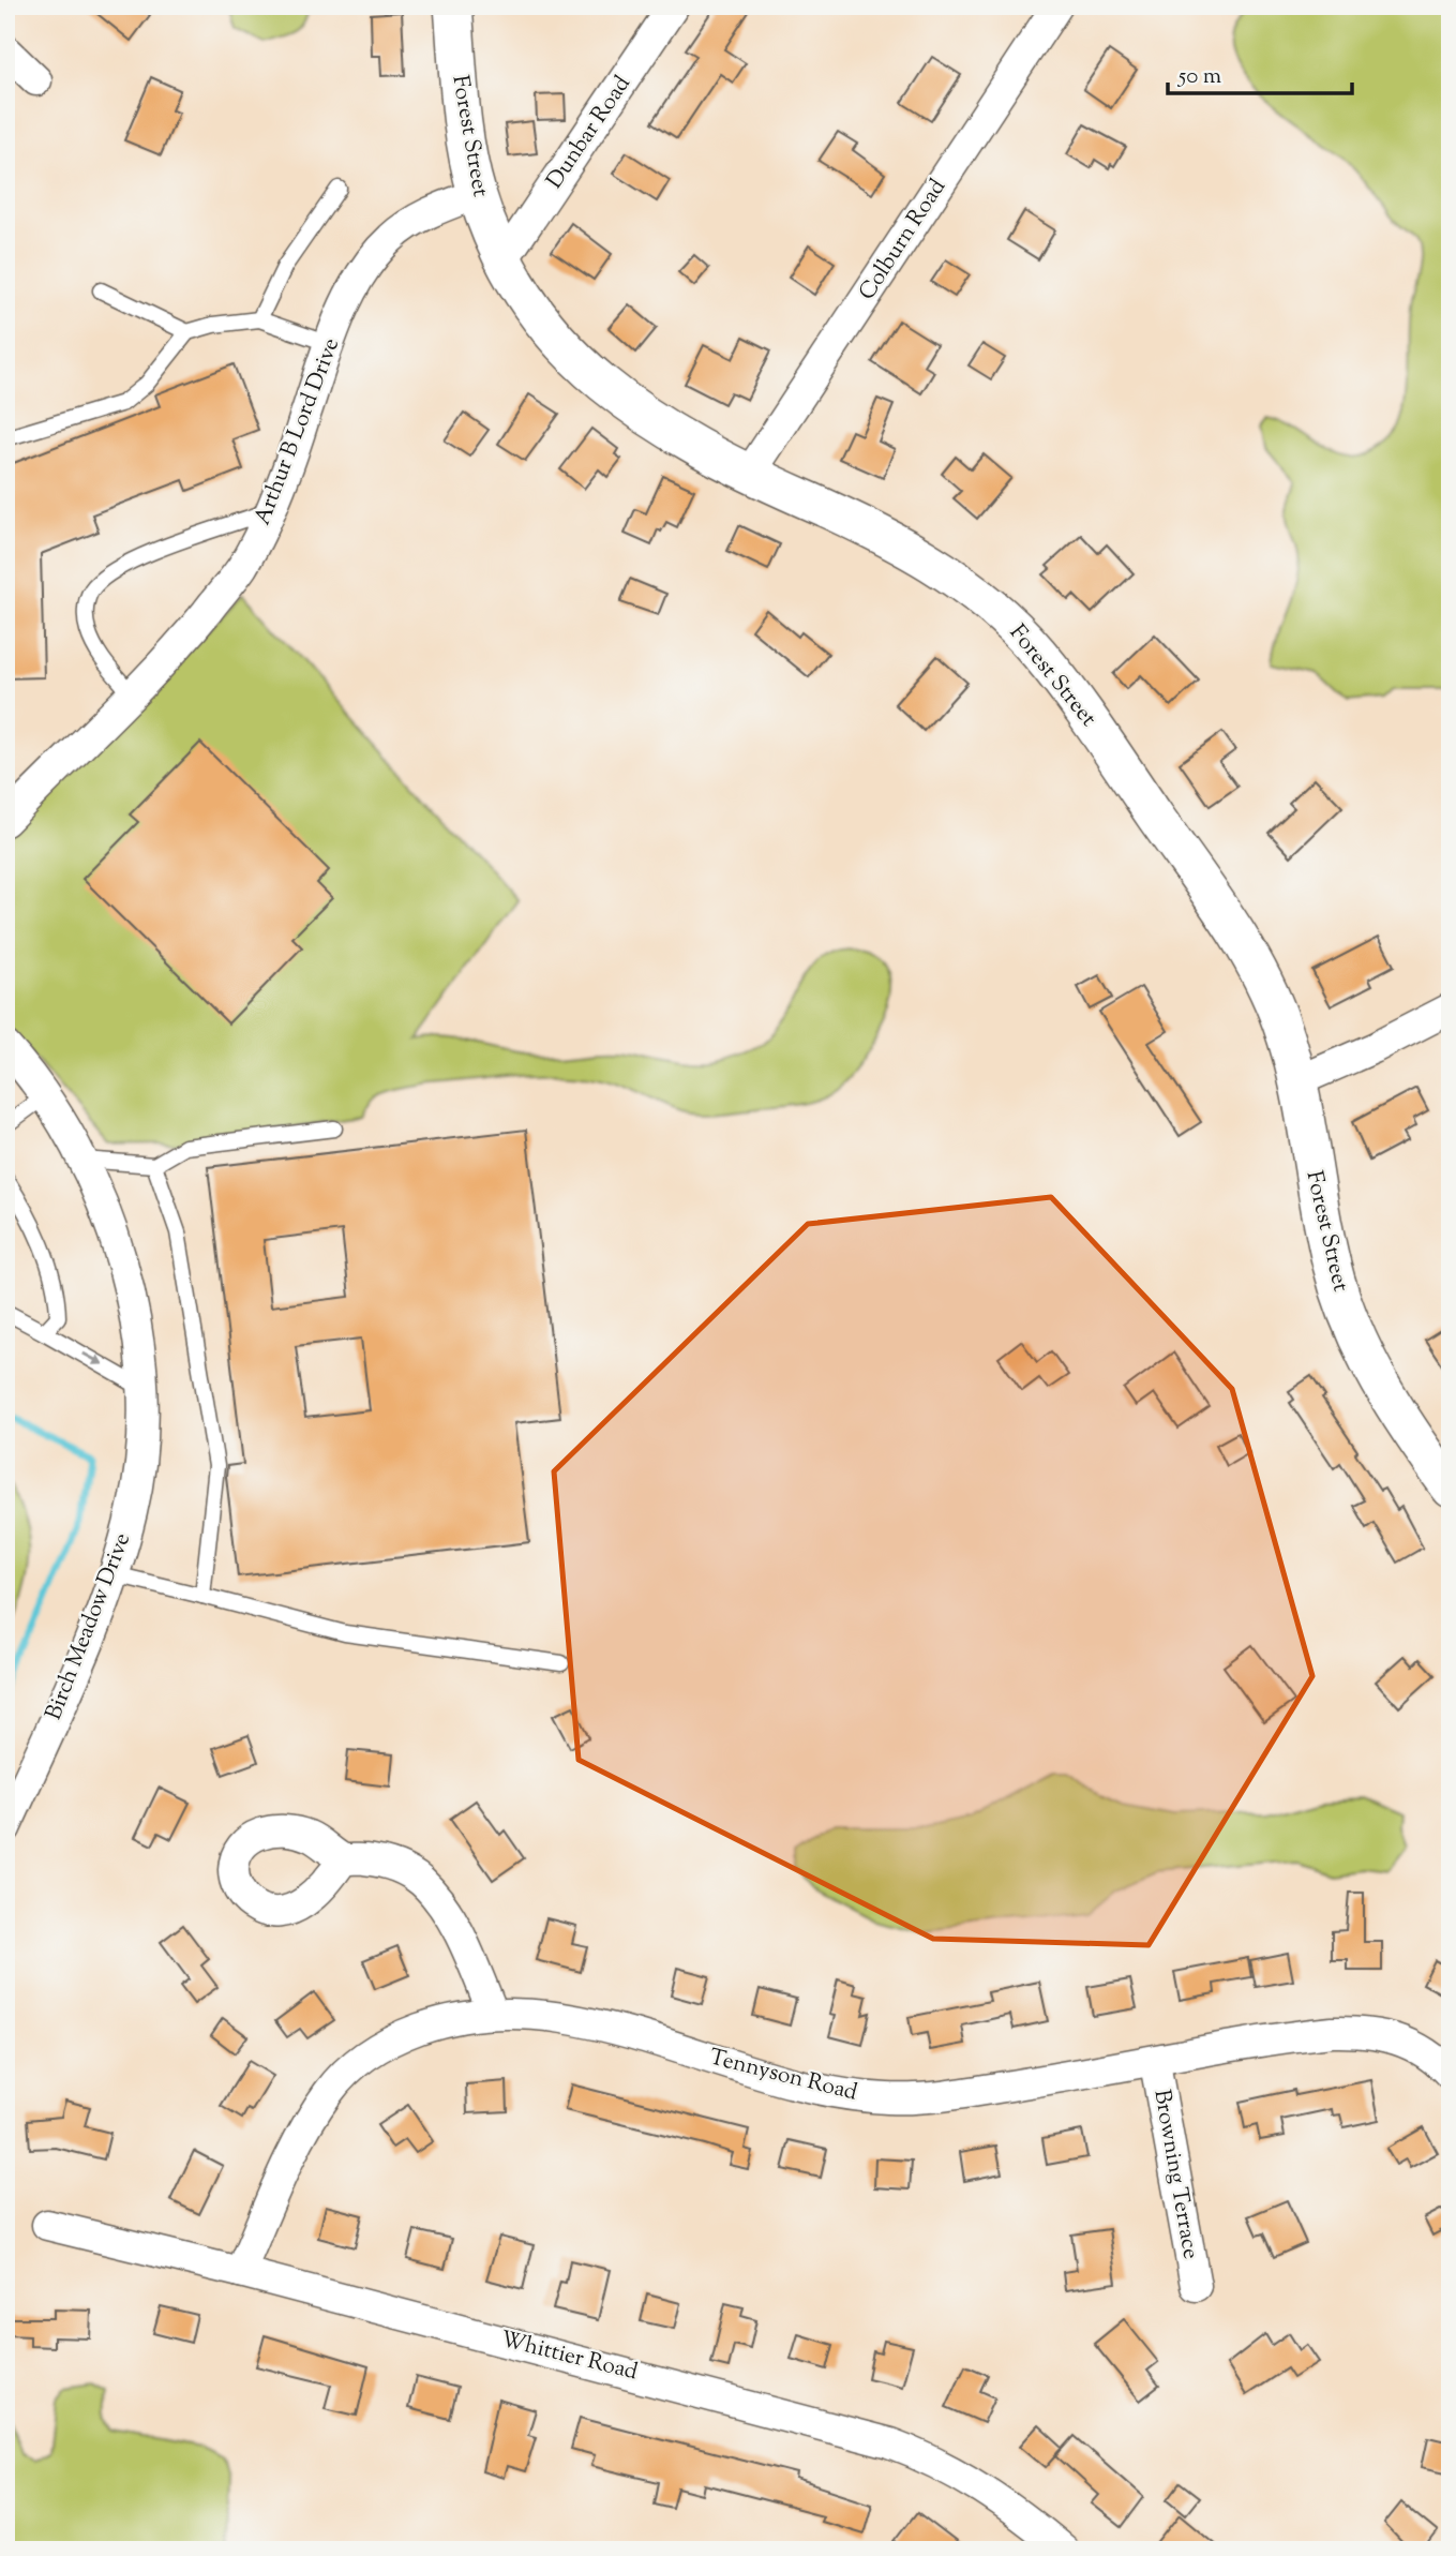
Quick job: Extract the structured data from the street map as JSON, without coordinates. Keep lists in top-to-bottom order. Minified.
{"streets":{"street":["Dunbar Road","Forest Street","Colburn Road","Arthur B Lord Drive","Birch Meadow Drive","Tennyson Road","Browning Terrace","Whittier Road"]},"crossings":[["Dunbar Road","Forest Street"],["Forest Street","Colburn Road"],["Forest Street","Arthur B Lord Drive"],["Tennyson Road","Browning Terrace"],["Tennyson Road","Whittier Road"]],"scale_bar":"50 m"}
